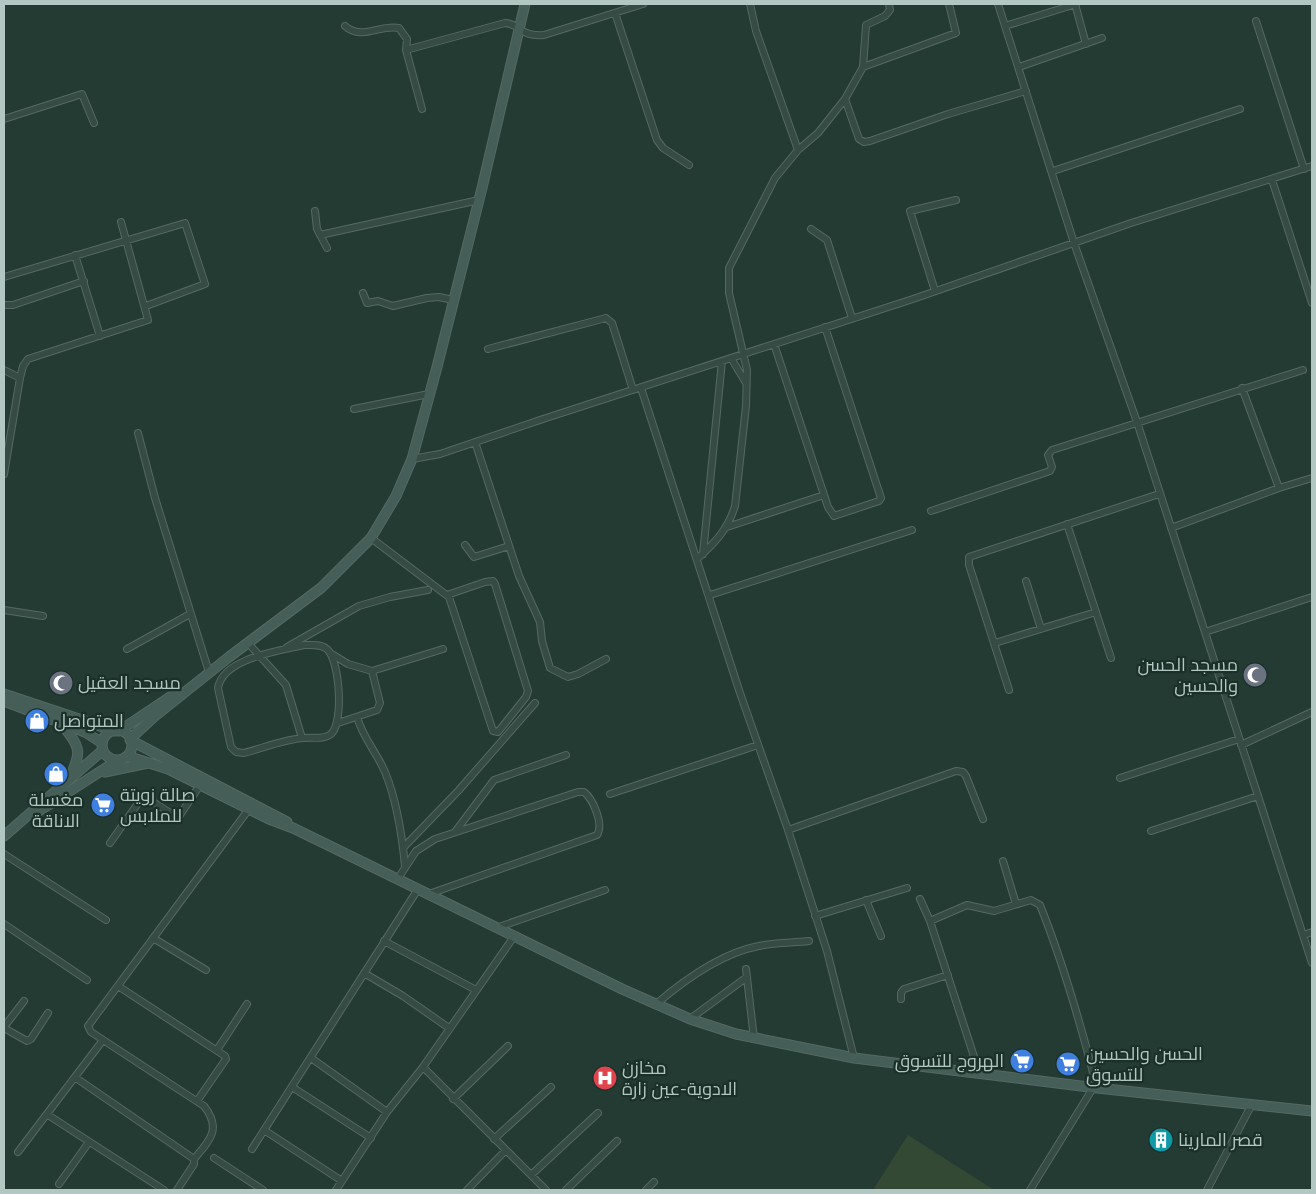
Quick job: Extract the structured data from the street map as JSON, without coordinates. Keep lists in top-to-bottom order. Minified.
{"places":{"mosque":["مسجد الحسن والحسين","مسجد العقيل"],"shop":["المتواصل","مغسلة الاناقة"],"supermarket":["صالة زويتة للملابس","الهروج للتسوق","الحسن والحسين للتسوق"],"hospital":["مخازن الادوية-عين زارة"],"building":["قصر المارينا"]}}
